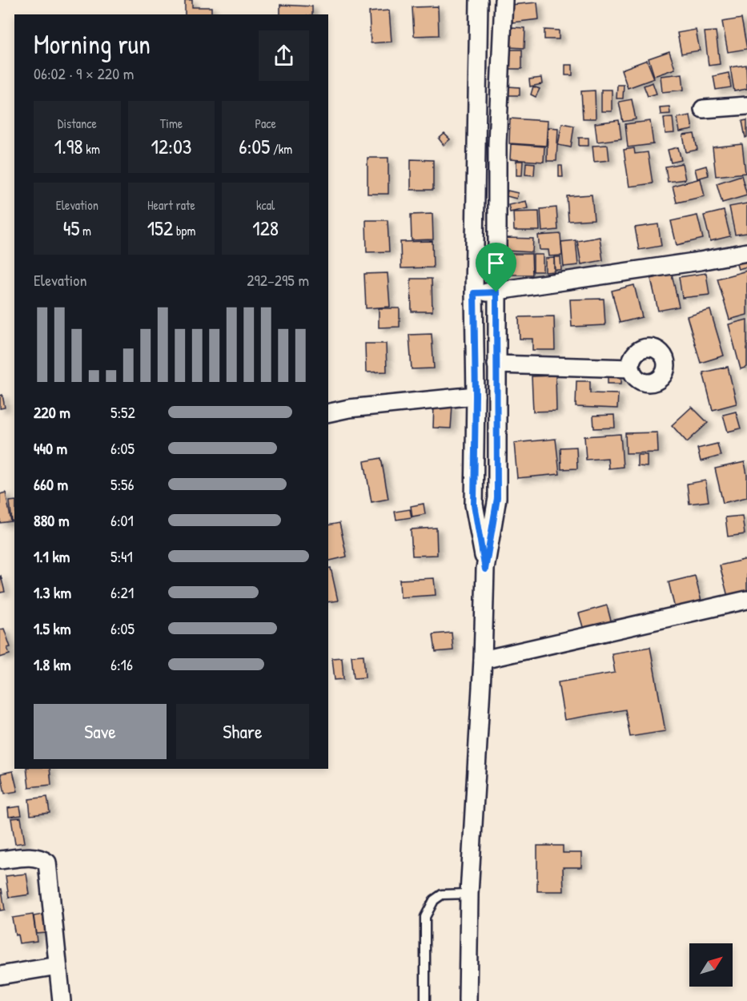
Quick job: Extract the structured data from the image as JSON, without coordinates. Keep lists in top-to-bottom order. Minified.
{"north":"top right","page":{"heading":["Morning run","06:02 · 9 × 220 m"],"stats":[["Distance","1.98 km"],["Time","12:03"],["Pace","6:05 /km"],["Elevation","45 m"],["Heart rate","152 bpm"],["kcal","128"]],"chart":["Elevation","292–295 m"],"list":[{"name":"220 m","note":"5:52"},{"name":"440 m","note":"6:05"},{"name":"660 m","note":"5:56"},{"name":"880 m","note":"6:01"},{"name":"1.1 km","note":"5:41"},{"name":"1.3 km","note":"6:21"},{"name":"1.5 km","note":"6:05"},{"name":"1.8 km","note":"6:16"}],"buttons":["Save","Share"]}}
